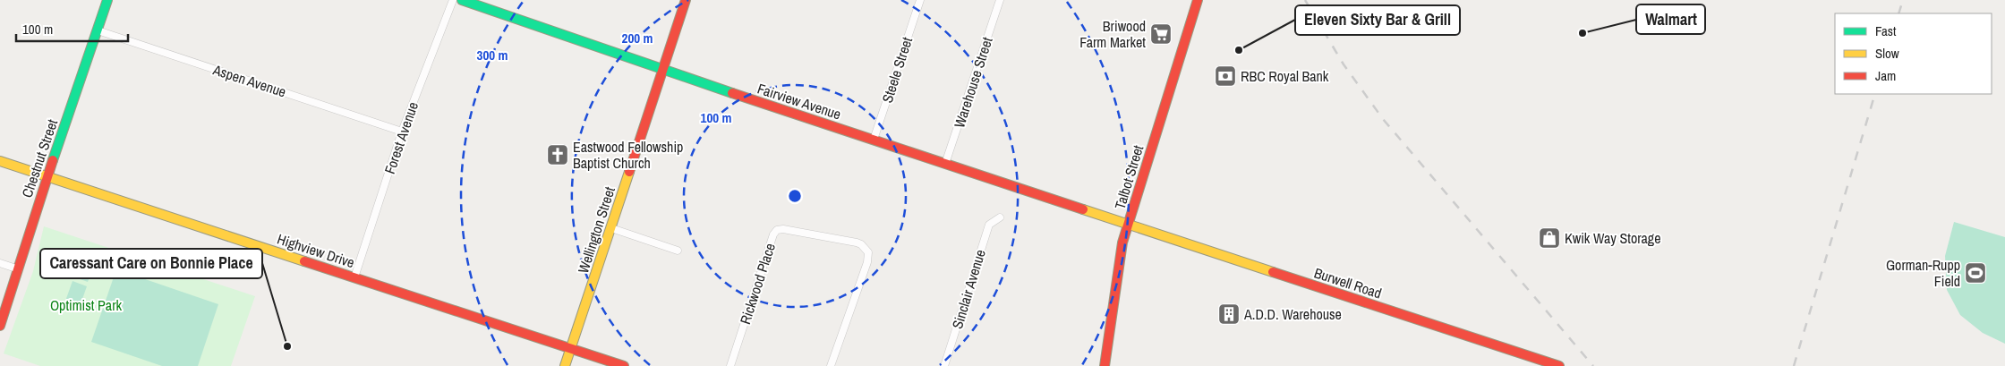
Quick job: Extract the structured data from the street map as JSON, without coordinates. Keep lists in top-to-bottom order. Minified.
{"streets":{"main road":["Fairview Avenue","Chestnut Street","Talbot Street","Wellington Street","Highview Drive","Burwell Road"],"street":["Steele Street","Aspen Avenue","Warehouse Street","Forest Avenue","Rickwood Place","Sinclair Avenue"]},"crossings":[["Steele Street","Fairview Avenue"],["Aspen Avenue","Forest Avenue"],["Aspen Avenue","Chestnut Street"],["Warehouse Street","Fairview Avenue"],["Fairview Avenue","Talbot Street"],["Fairview Avenue","Wellington Street"],["Fairview Avenue","Burwell Road"],["Forest Avenue","Highview Drive"],["Chestnut Street","Highview Drive"],["Talbot Street","Burwell Road"],["Wellington Street","Highview Drive"]],"parks":["Optimist Park"],"places":{"other":["Walmart","Eleven Sixty Bar & Grill","Caressant Care on Bonnie Place"],"supermarket":["Briwood Farm Market"],"bank":["RBC Royal Bank"],"church":["Eastwood Fellowship Baptist Church"],"shop":["Kwik Way Storage"],"sports":["Gorman-Rupp Field"],"building":["A.D.D. Warehouse"]},"legend":["Fast","Slow","Jam"],"scale_bar":"100 m","rings":["200 m","300 m","100 m"]}
